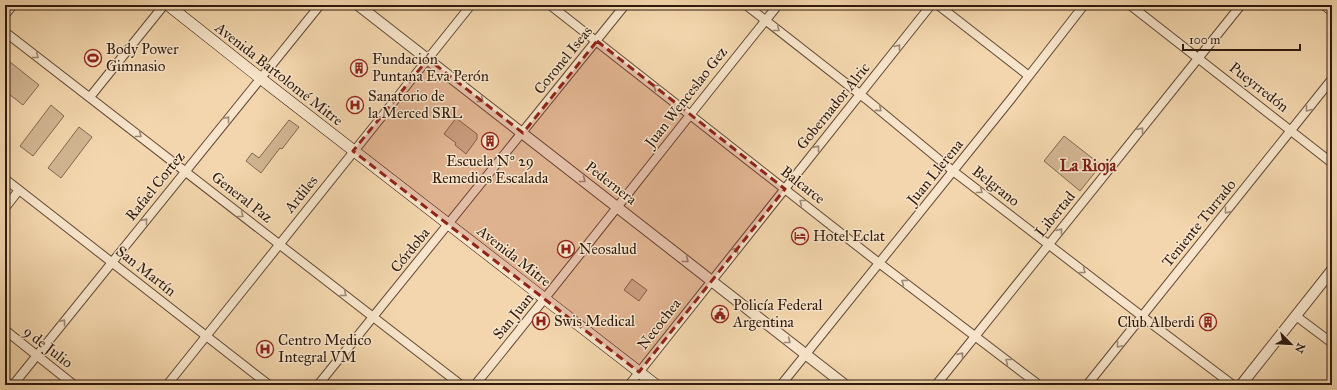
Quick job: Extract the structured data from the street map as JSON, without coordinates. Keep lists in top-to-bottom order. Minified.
{"streets":{"main road":["Avenida Bartolomé Mitre","Avenida Mitre"],"street":["Coronel Iseas","Pueyrredón","Juan Wenceslao Gez","Gobernador Alric","Juan Llerena","Pedernera","Balcarce","Rafael Cortez","Belgrano","Ardiles","General Paz","Libertad","Teniente Turrado","Córdoba","San Martín","San Juan","Necochea","9 de Julio"]},"crossings":[["Coronel Iseas","Pedernera"],["Coronel Iseas","Balcarce"],["Coronel Iseas","Córdoba"],["Avenida Bartolomé Mitre","Rafael Cortez"],["Avenida Bartolomé Mitre","Ardiles"],["Avenida Bartolomé Mitre","Avenida Mitre"],["Pueyrredón","Libertad"],["Pueyrredón","Teniente Turrado"],["Juan Wenceslao Gez","Pedernera"],["Juan Wenceslao Gez","Balcarce"],["Juan Wenceslao Gez","Belgrano"],["Juan Wenceslao Gez","San Juan"],["Gobernador Alric","Pedernera"],["Gobernador Alric","Balcarce"],["Gobernador Alric","Belgrano"],["Gobernador Alric","Necochea"],["Juan Llerena","Pedernera"],["Juan Llerena","Balcarce"],["Juan Llerena","Belgrano"],["Pedernera","Ardiles"],["Pedernera","Córdoba"],["Pedernera","San Juan"],["Pedernera","Necochea"],["Balcarce","Libertad"],["Rafael Cortez","General Paz"],["Rafael Cortez","San Martín"],["Rafael Cortez","9 de Julio"],["Belgrano","Libertad"],["Belgrano","Teniente Turrado"],["Ardiles","General Paz"],["Ardiles","Avenida Mitre"],["Ardiles","San Martín"],["General Paz","Córdoba"],["Córdoba","Avenida Mitre"],["Avenida Mitre","San Juan"],["Avenida Mitre","Necochea"]],"one_way":["Gobernador Alric","Pedernera","Balcarce","Rafael Cortez","Belgrano","General Paz","Libertad","Teniente Turrado"],"districts":["La Rioja"],"places":{"sports":["Body Power Gimnasio"],"building":["Fundación Puntana Eva Perón","Escuela Nº 29 Remedios Escalada","Club Alberdi"],"hospital":["Sanatorio de la Merced SRL","Neosalud","Swis Medical","Centro Medico Integral VM"],"hotel":["Hotel Eclat"],"public building":["Policía Federal Argentina"]},"scale_bar":"100 m","north":"bottom right"}
